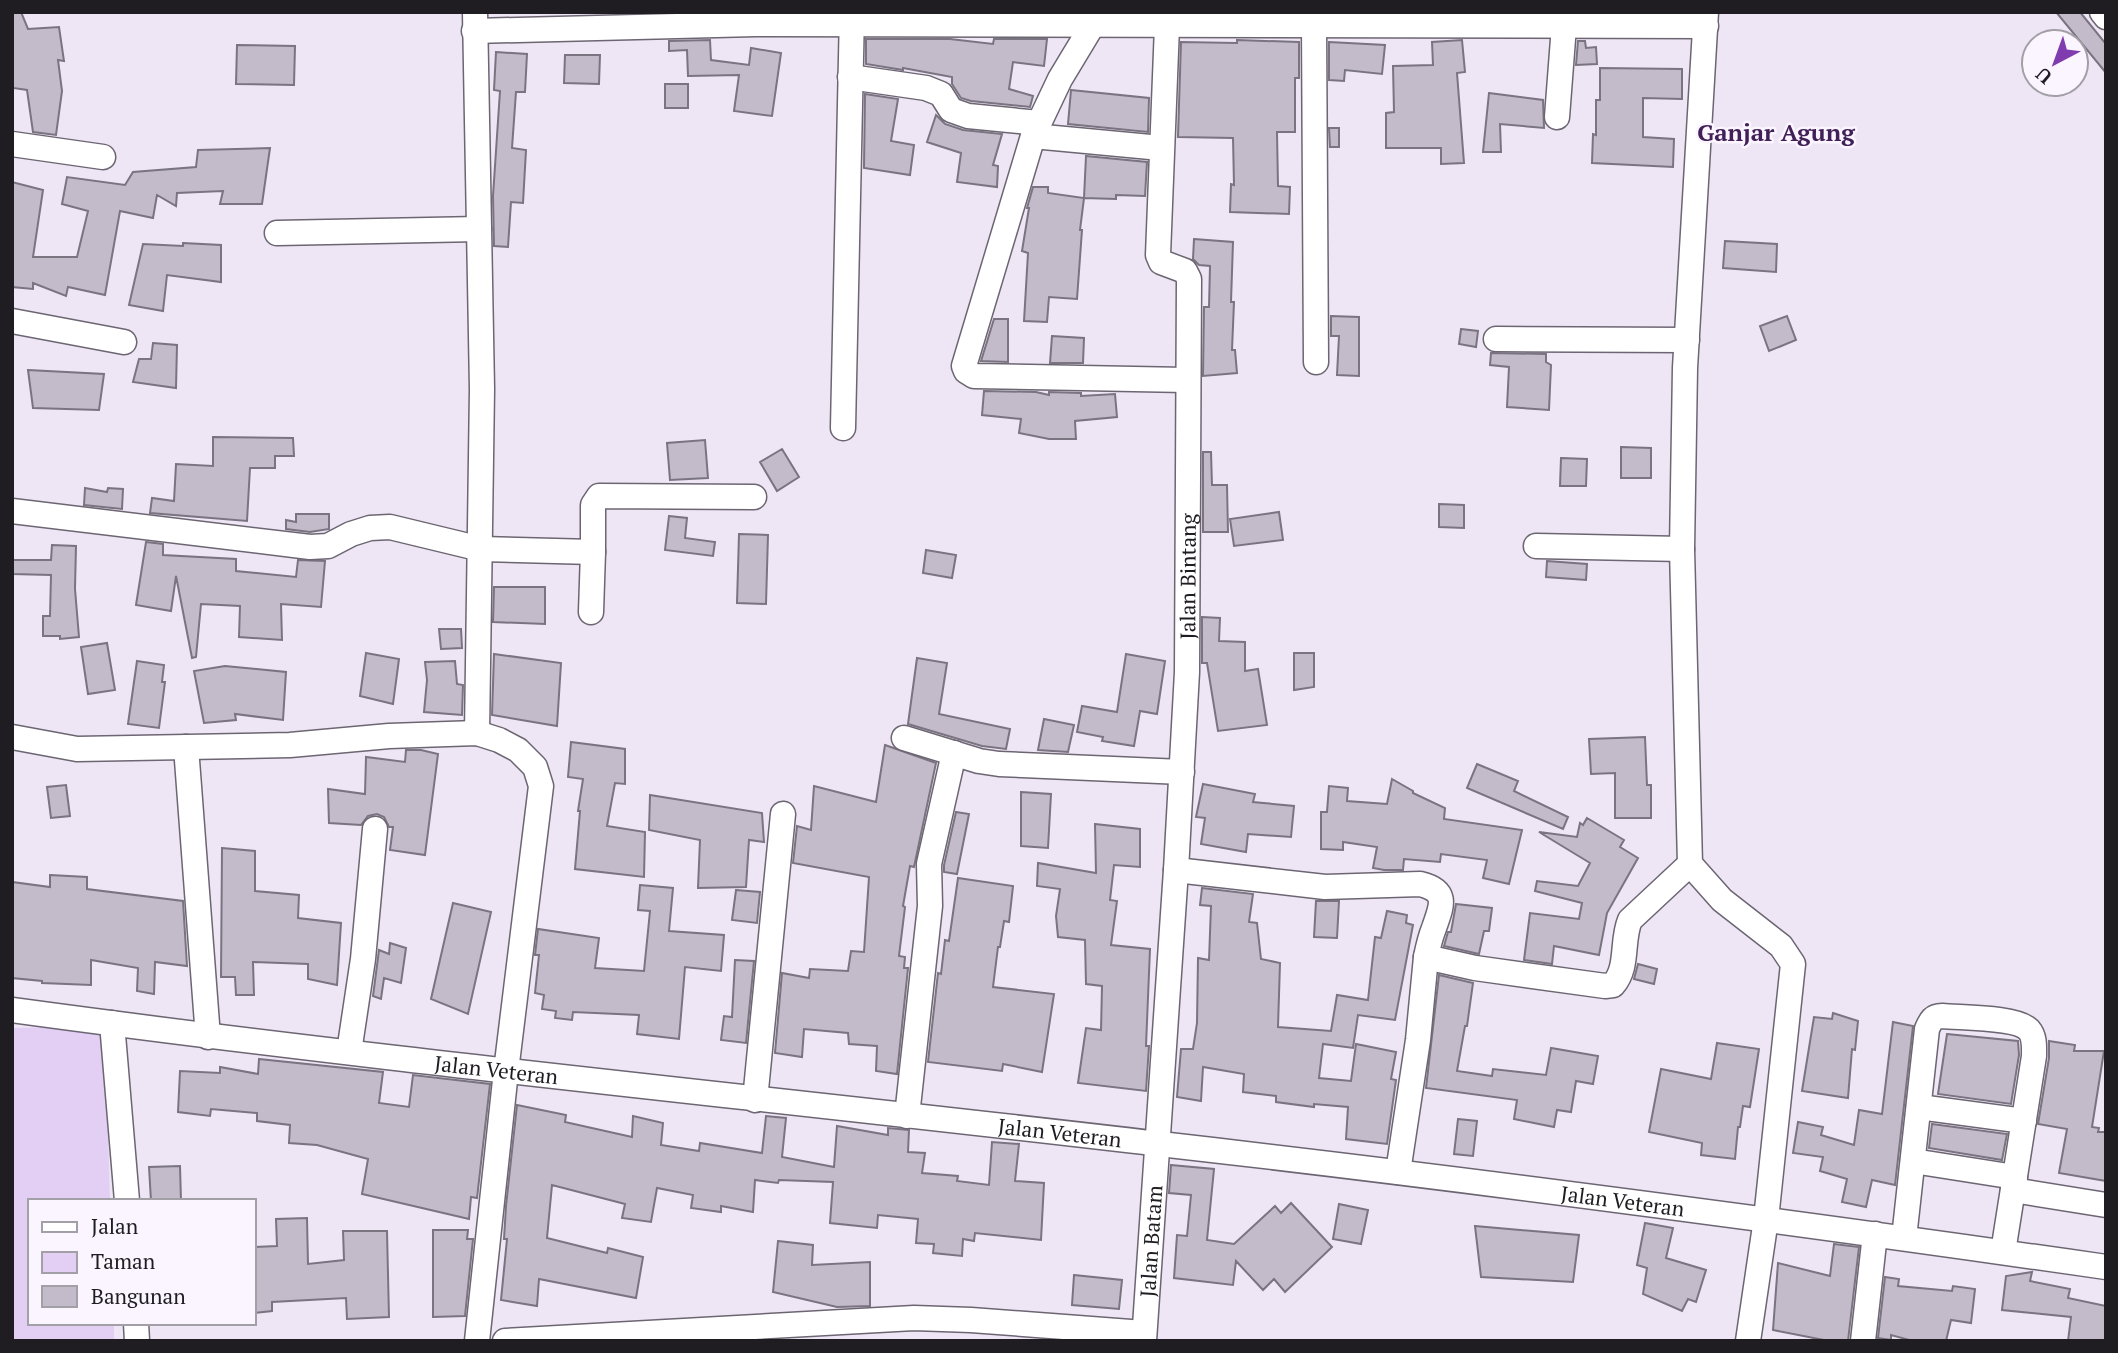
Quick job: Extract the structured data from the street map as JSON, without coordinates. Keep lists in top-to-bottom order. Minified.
{"streets":{"street":["Jalan Bintang","Jalan Veteran","Jalan Batam"]},"crossings":[["Jalan Bintang","Jalan Veteran"],["Jalan Bintang","Jalan Batam"],["Jalan Veteran","Jalan Batam"]],"districts":["Ganjar Agung"],"legend":["Jalan","Taman","Bangunan"],"north":"bottom left"}
